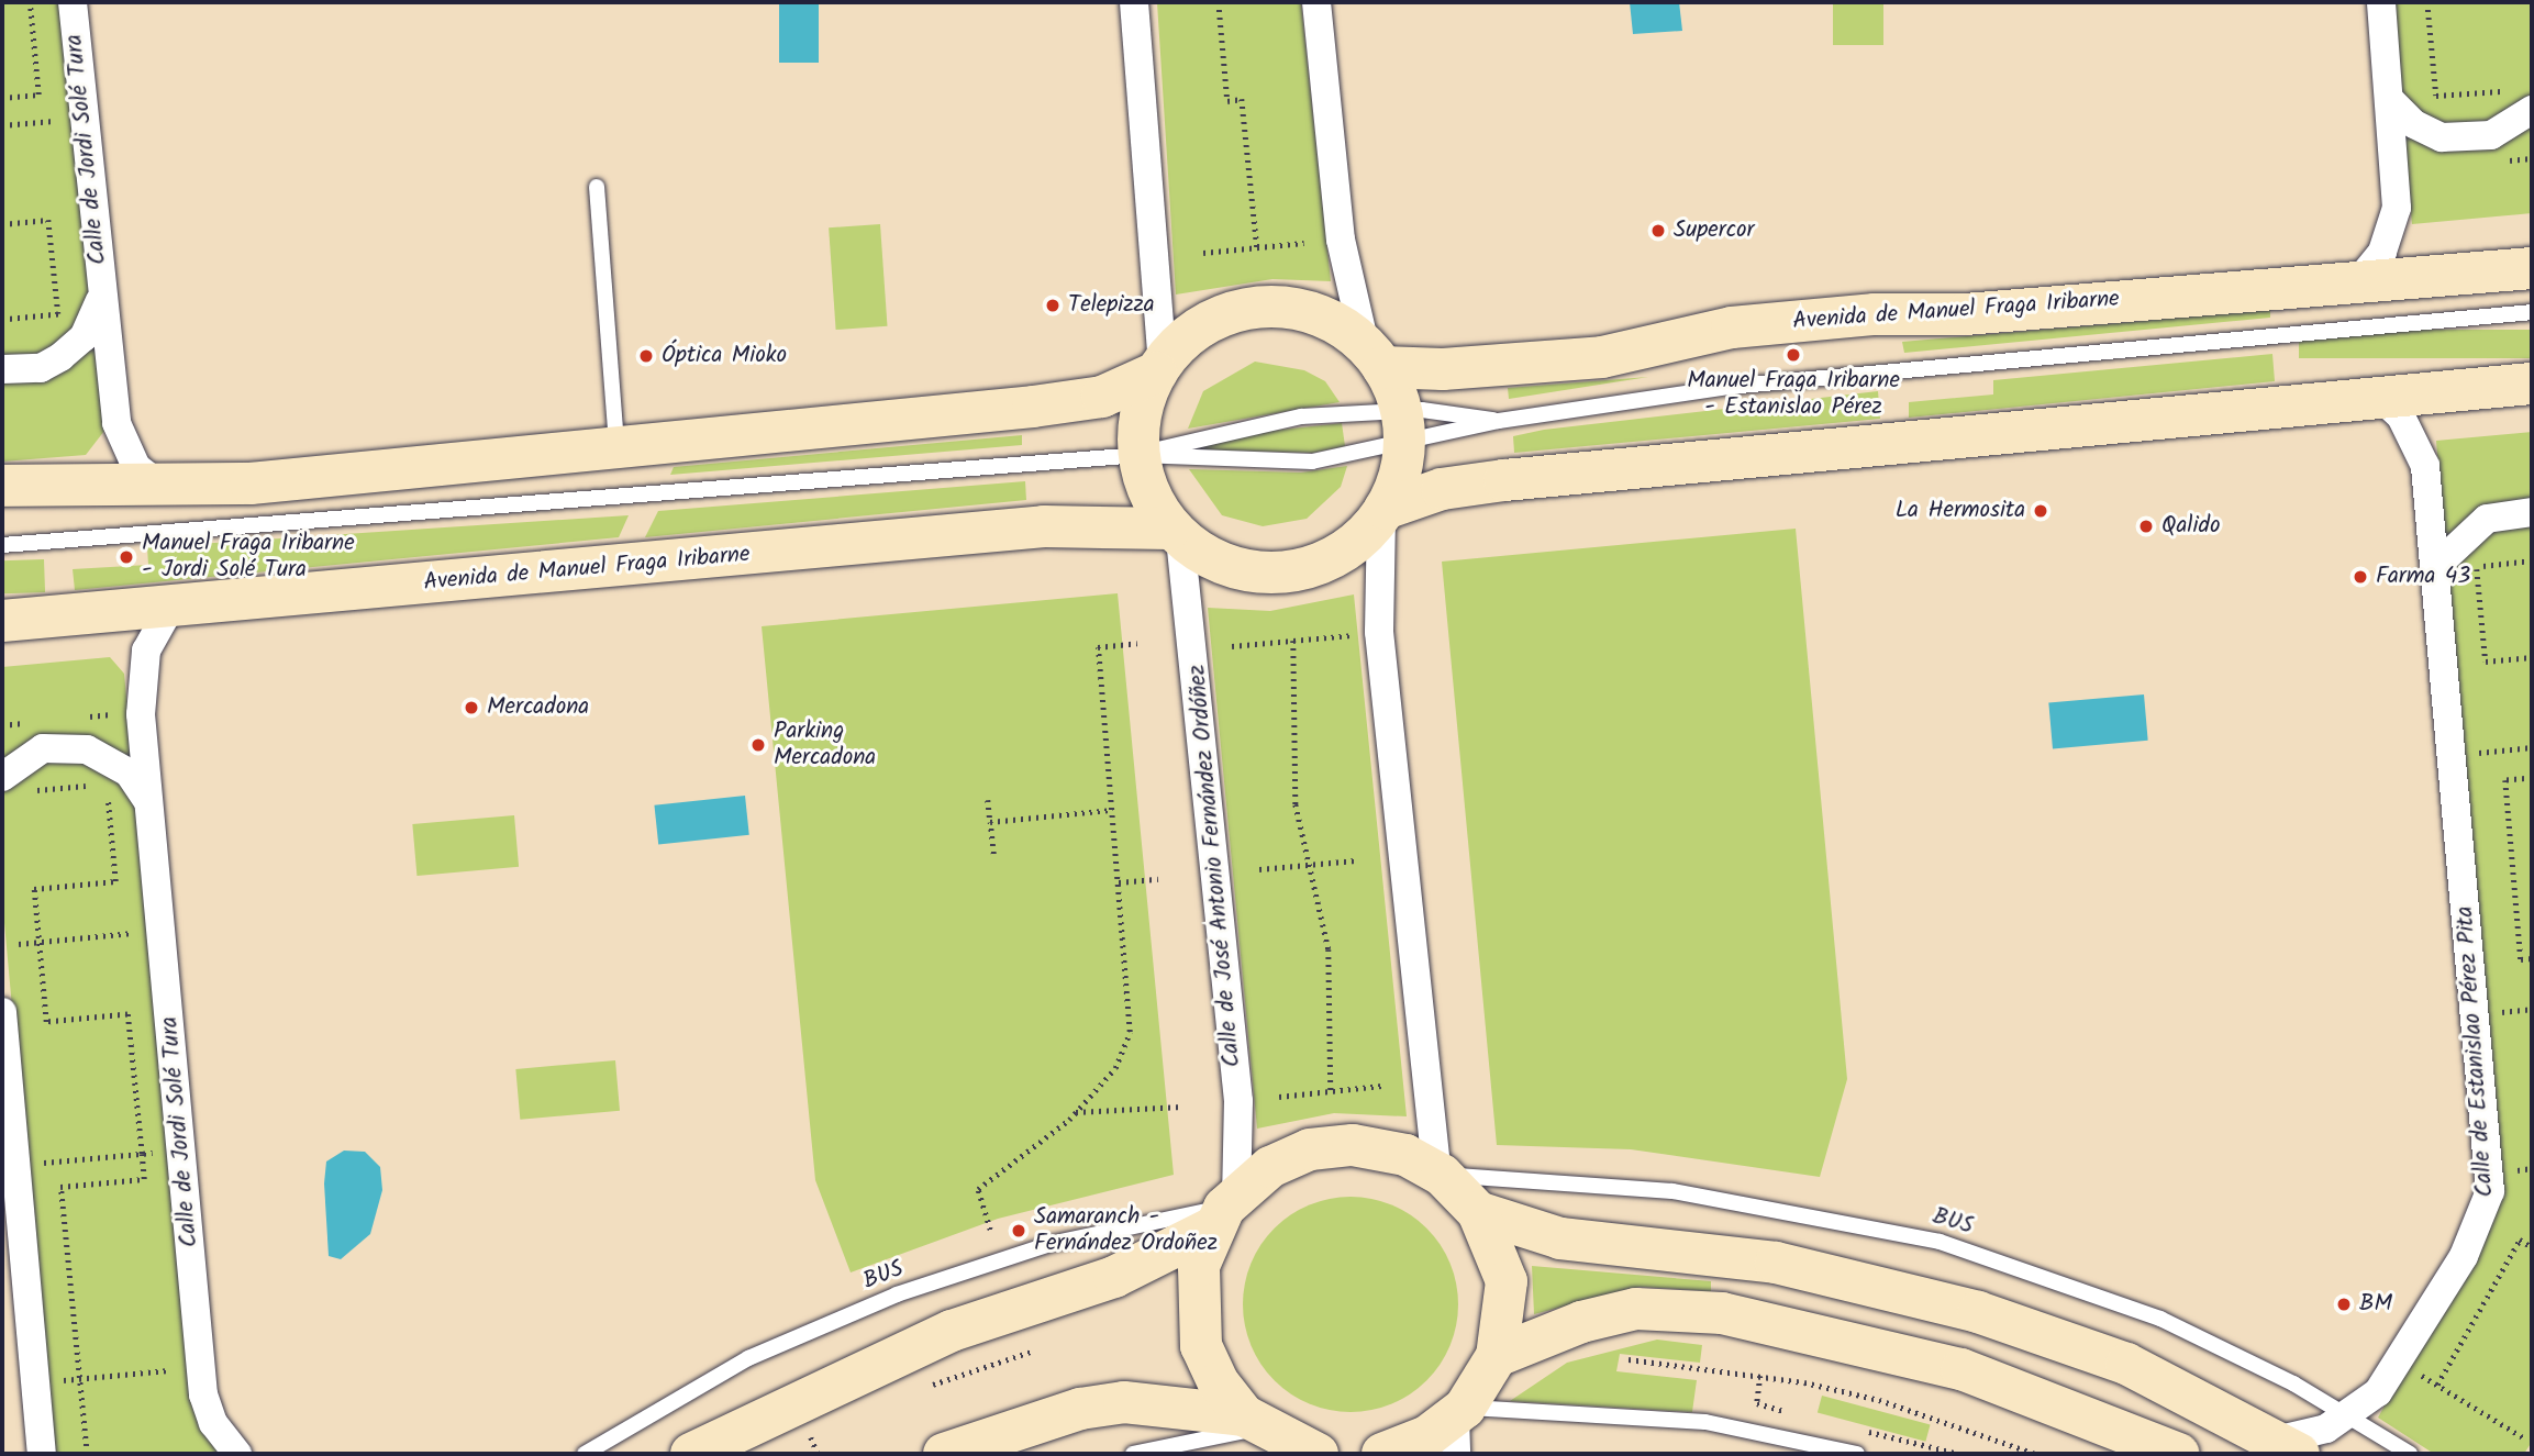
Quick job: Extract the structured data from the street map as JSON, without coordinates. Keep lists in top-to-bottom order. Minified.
{"streets":{"street":["Calle de Jordi Solé Tura","Avenida de Manuel Fraga Iribarne","Calle de José Antonio Fernández Ordóñez","Calle de Estanislao Pérez Pita"],"lane":["BUS"]},"crossings":[["Calle de Jordi Solé Tura","Avenida de Manuel Fraga Iribarne"],["Avenida de Manuel Fraga Iribarne","Calle de José Antonio Fernández Ordóñez"],["Calle de José Antonio Fernández Ordóñez","BUS"],["Calle de Estanislao Pérez Pita","BUS"]],"places":["Supercor","Telepizza","Manuel Fraga Iribarne - Estanislao Pérez","Óptica Mioko","La Hermosita","Qalido","Manuel Fraga Iribarne - Jordi Solé Tura","Farma 43","Mercadona","Parking Mercadona","Samaranch - Fernández Ordoñez","BM"]}
